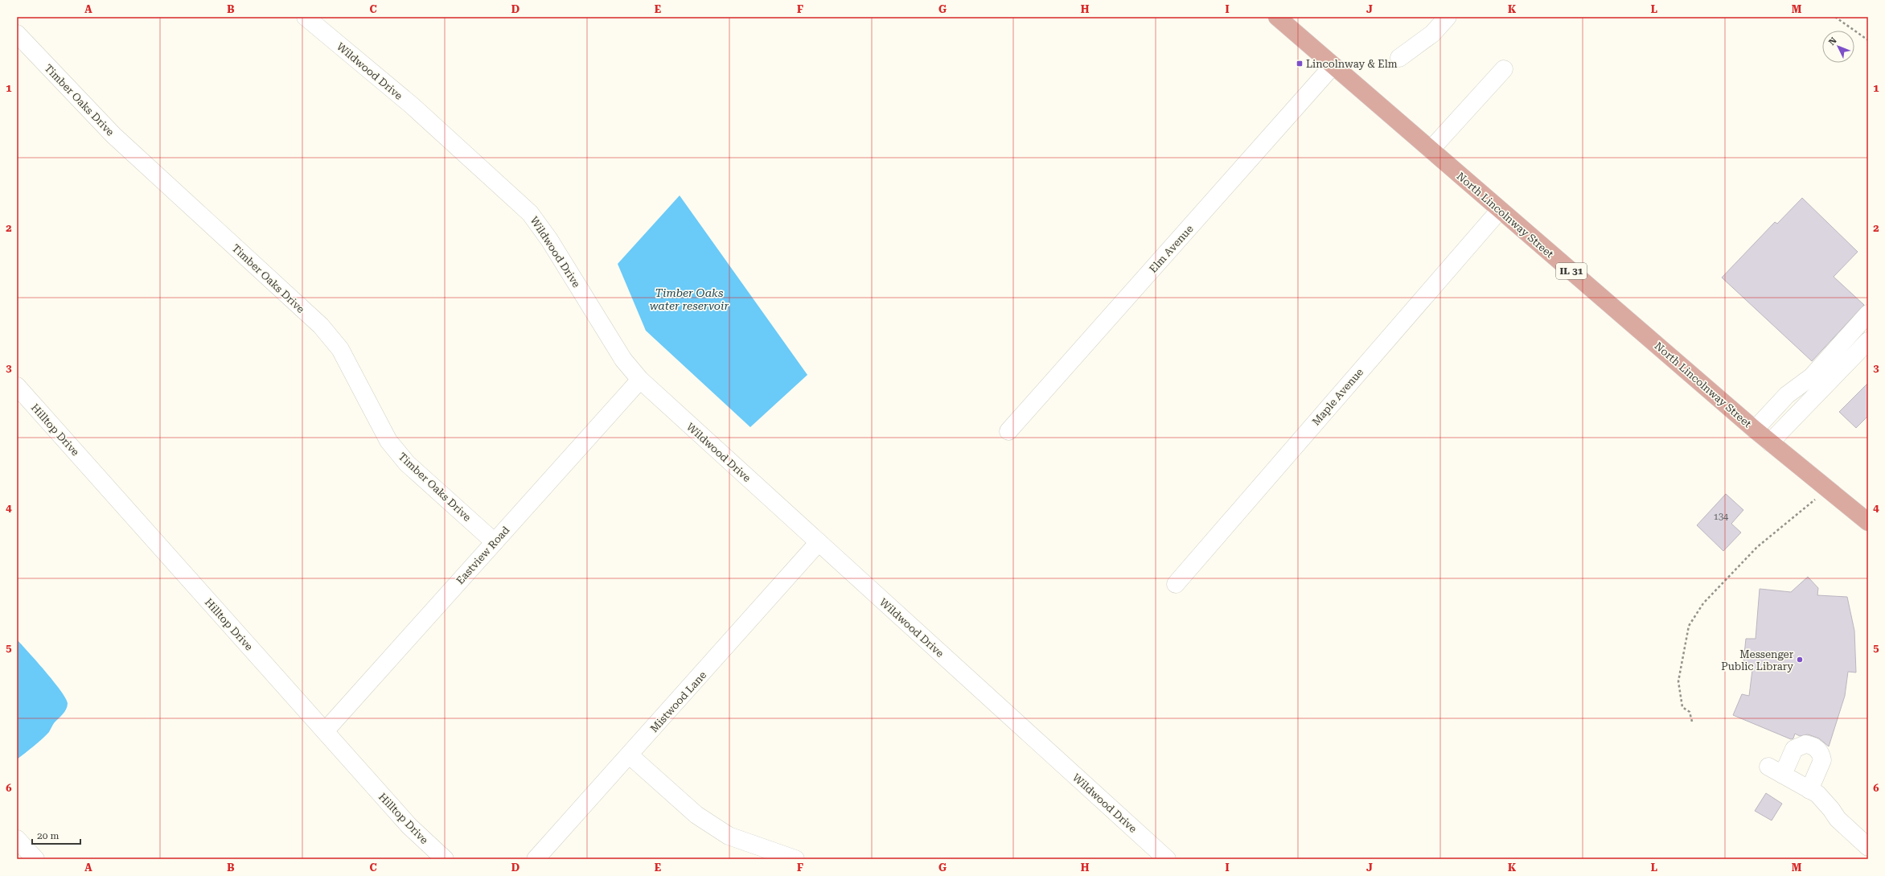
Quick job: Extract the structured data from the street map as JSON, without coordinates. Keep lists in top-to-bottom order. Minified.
{"streets":{"main road":["North Lincolnway Street","IL 31"],"street":["Wildwood Drive","Timber Oaks Drive","Elm Avenue","Maple Avenue","Hilltop Drive","Eastview Road","Mistwood Lane"]},"crossings":[["Wildwood Drive","Eastview Road"],["Wildwood Drive","Mistwood Lane"],["Timber Oaks Drive","Eastview Road"],["North Lincolnway Street","Elm Avenue"],["North Lincolnway Street","Maple Avenue"],["Hilltop Drive","Eastview Road"]],"water":["Timber Oaks water reservoir"],"places":{"transit":["Lincolnway & Elm"],"other":["Messenger Public Library"]},"house_numbers":["134"],"scale_bar":"20 m","north":"top left","grid":{"columns":["A","B","C","D","E","F","G","H","I","J","K","L","M"],"rows":["1","2","3","4","5","6"]}}
